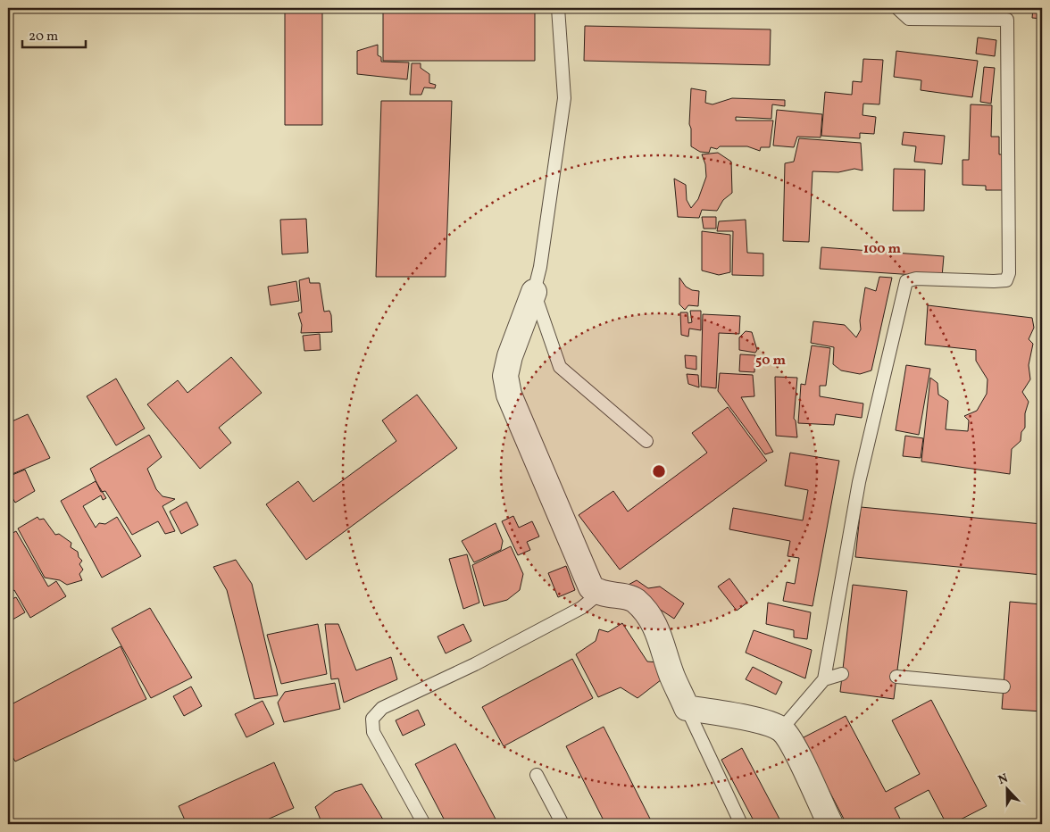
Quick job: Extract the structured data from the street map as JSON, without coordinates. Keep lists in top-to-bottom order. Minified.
{"scale_bar":"20 m","north":"top","rings":["100 m","50 m"]}
